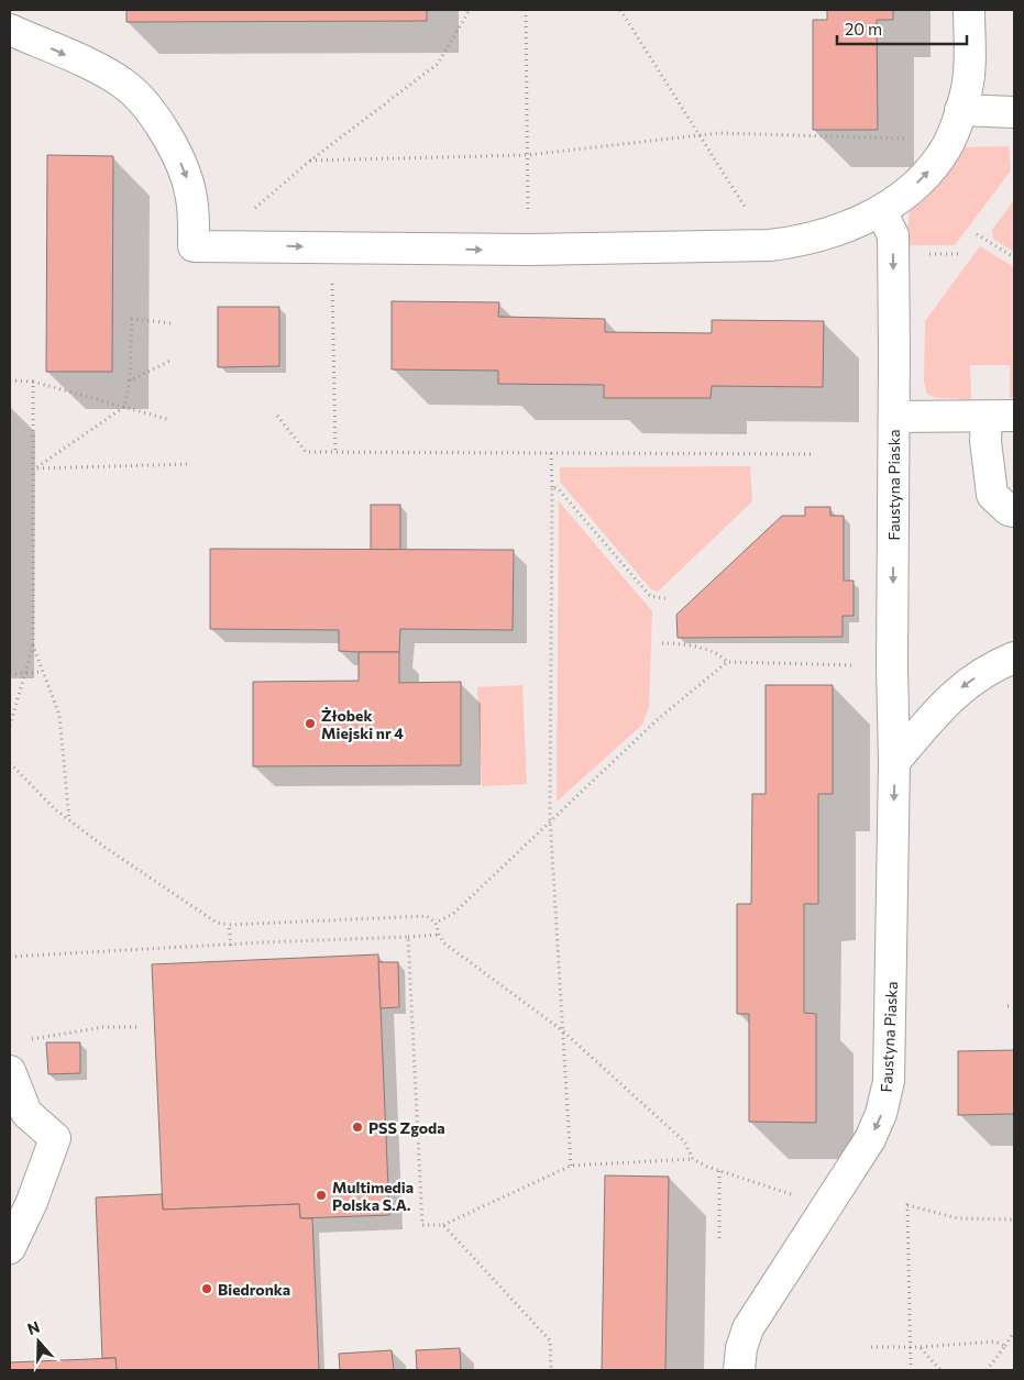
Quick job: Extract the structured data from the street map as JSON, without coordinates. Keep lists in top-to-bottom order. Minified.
{"streets":{"street":["Faustyna Piaska"]},"one_way":["Faustyna Piaska"],"places":["Żłobek Miejski nr 4","PSS Zgoda","Multimedia Polska S.A.","Biedronka"],"scale_bar":"20 m","north":"top"}
